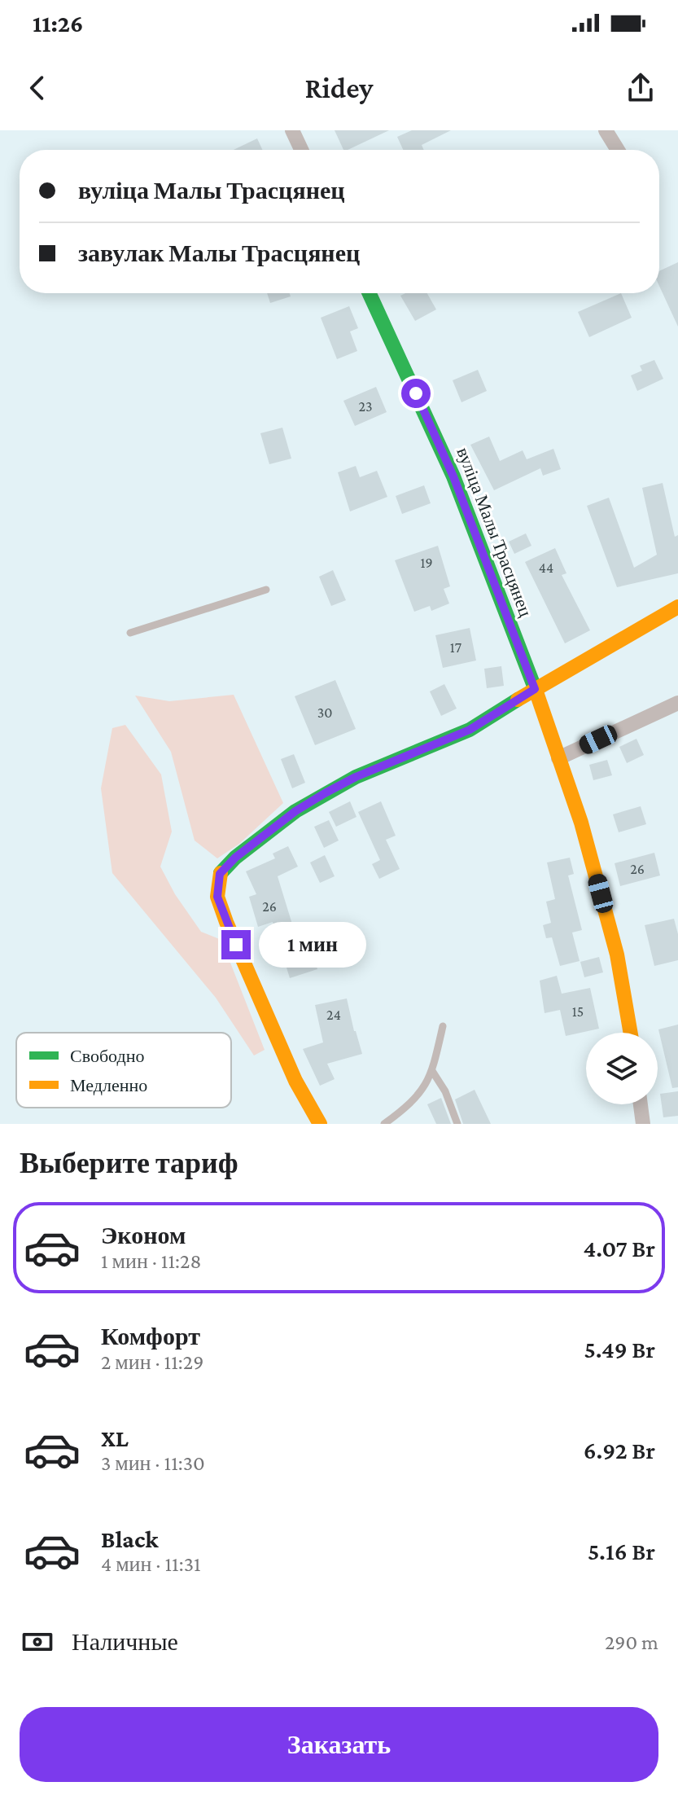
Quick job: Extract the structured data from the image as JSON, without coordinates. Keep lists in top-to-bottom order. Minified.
{"streets":{"street":["вуліца Малы Трасцянец"]},"house_numbers":["23","19","44","17","30","26","26","15","24"],"legend":["Свободно","Медленно"],"page":{"status":"11:26","header":"Ridey","banner":["вуліца Малы Трасцянец","завулак Малы Трасцянец"],"bubble":"1 мин","heading":"Выберите тариф","list":[{"name":"Эконом","note":"1 мин · 11:28","value":"4.07 Br"},{"name":"Комфорт","note":"2 мин · 11:29","value":"5.49 Br"},{"name":"XL","note":"3 мин · 11:30","value":"6.92 Br"},{"name":"Black","note":"4 мин · 11:31","value":"5.16 Br"}],"pay":["Наличные","290 m"],"buttons":"Заказать"}}
